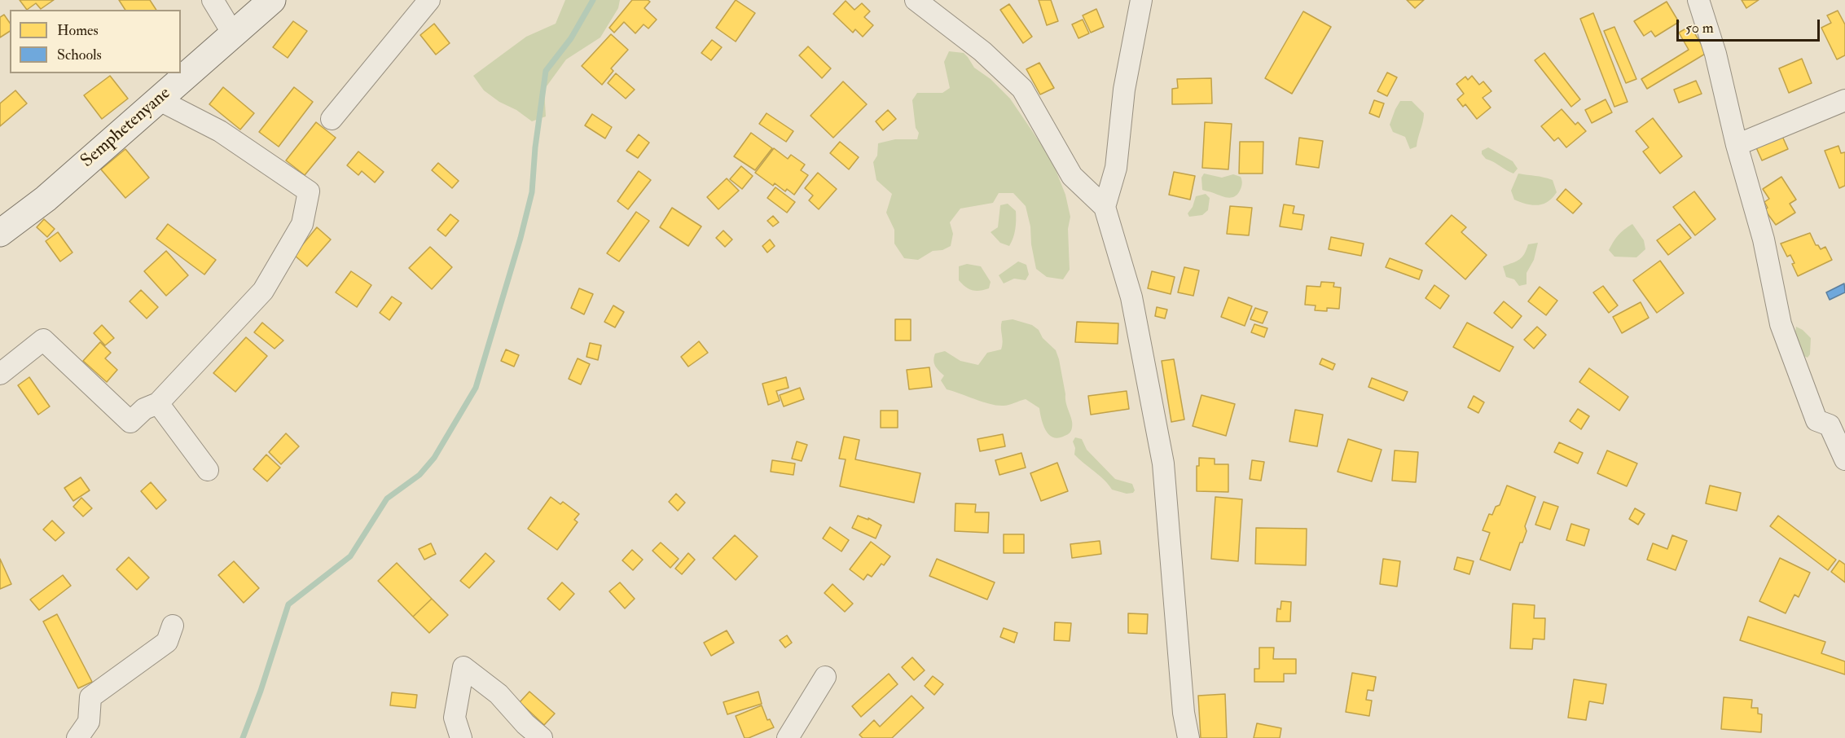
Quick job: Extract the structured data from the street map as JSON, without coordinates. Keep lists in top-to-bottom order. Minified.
{"streets":{"main road":["Semphetenyane"]},"legend":["Homes","Schools"],"scale_bar":"50 m"}
